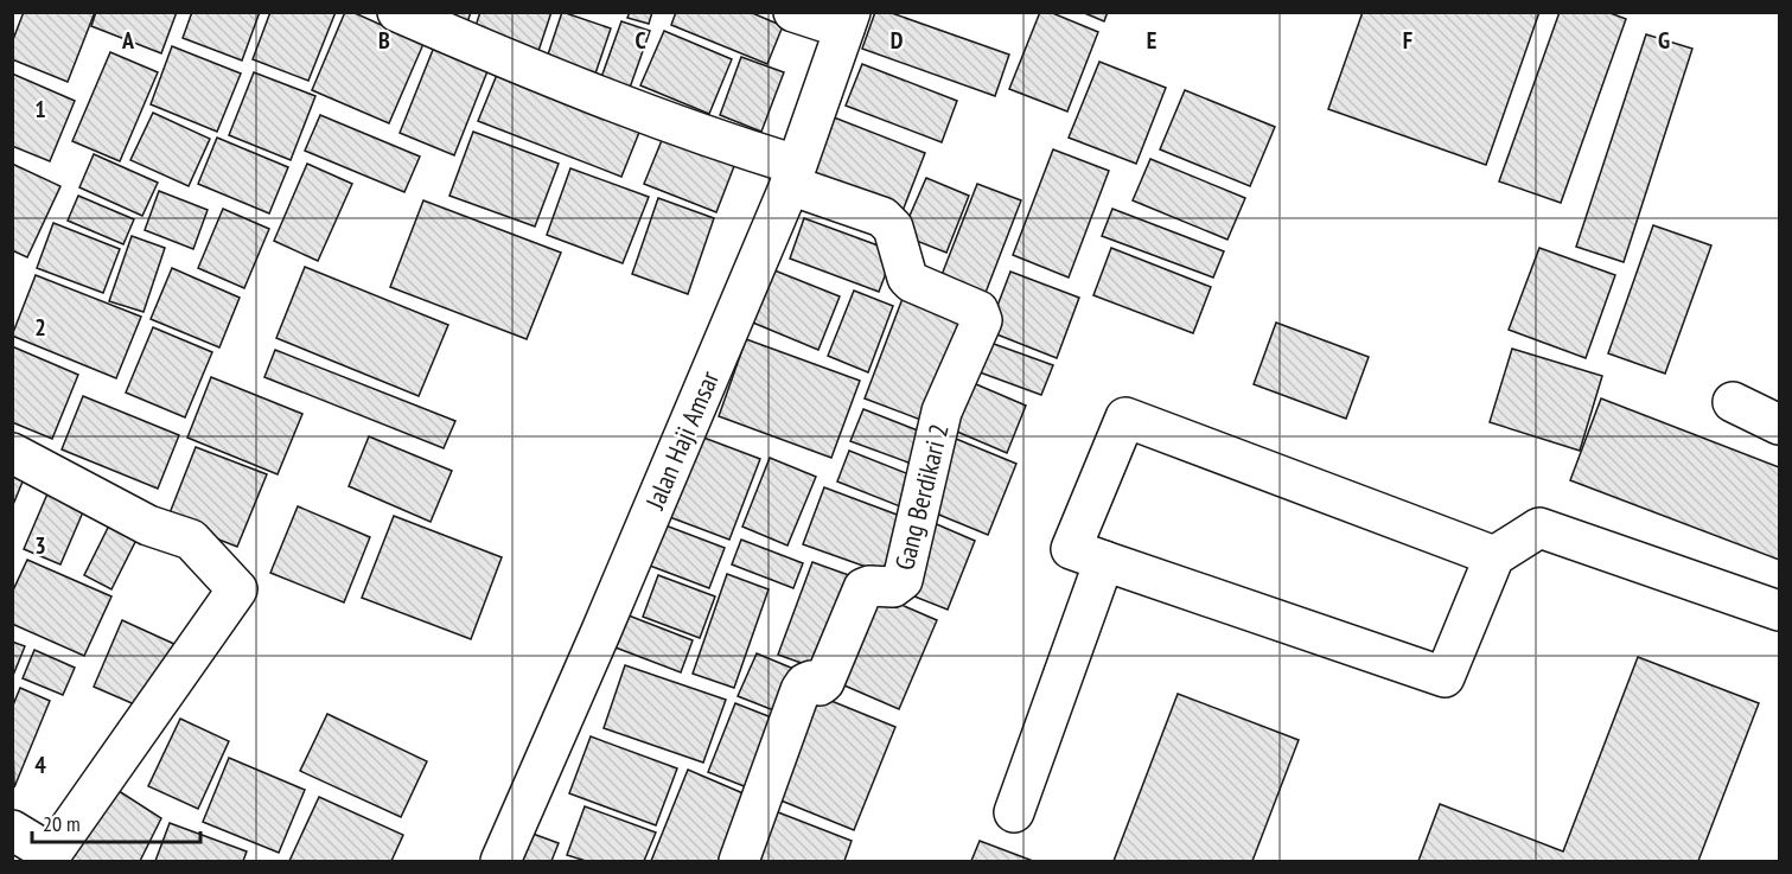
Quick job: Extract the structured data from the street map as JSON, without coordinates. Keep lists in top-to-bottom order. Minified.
{"streets":{"street":["Jalan Haji Amsar","Gang Berdikari 2"]},"crossings":[["Jalan Haji Amsar","Gang Berdikari 2"]],"scale_bar":"20 m","grid":{"columns":["A","B","C","D","E","F","G"],"rows":["1","2","3","4"]}}
